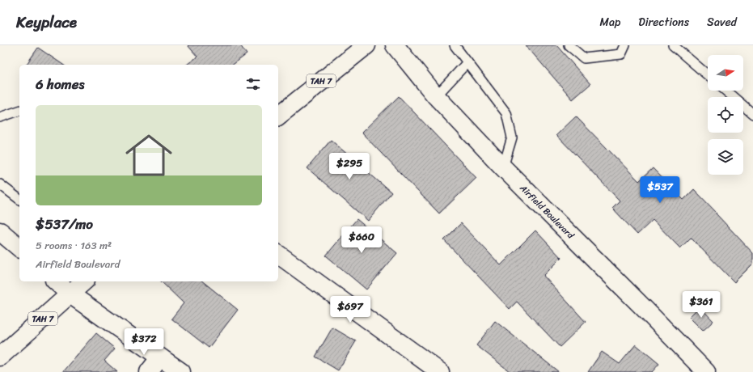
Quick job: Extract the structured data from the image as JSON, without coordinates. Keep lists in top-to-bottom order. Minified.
{"streets":{"main road":["TAH 7","Airfield Boulevard"]},"north":"right","page":{"header":"Keyplace","nav":["Map","Directions","Saved"],"heading":"6 homes","list":[{"name":"$537/mo","note":"5 rooms · 163 m² · Airfield Boulevard"}],"price":["$295","$537","$660","$361","$697","$372"]}}
